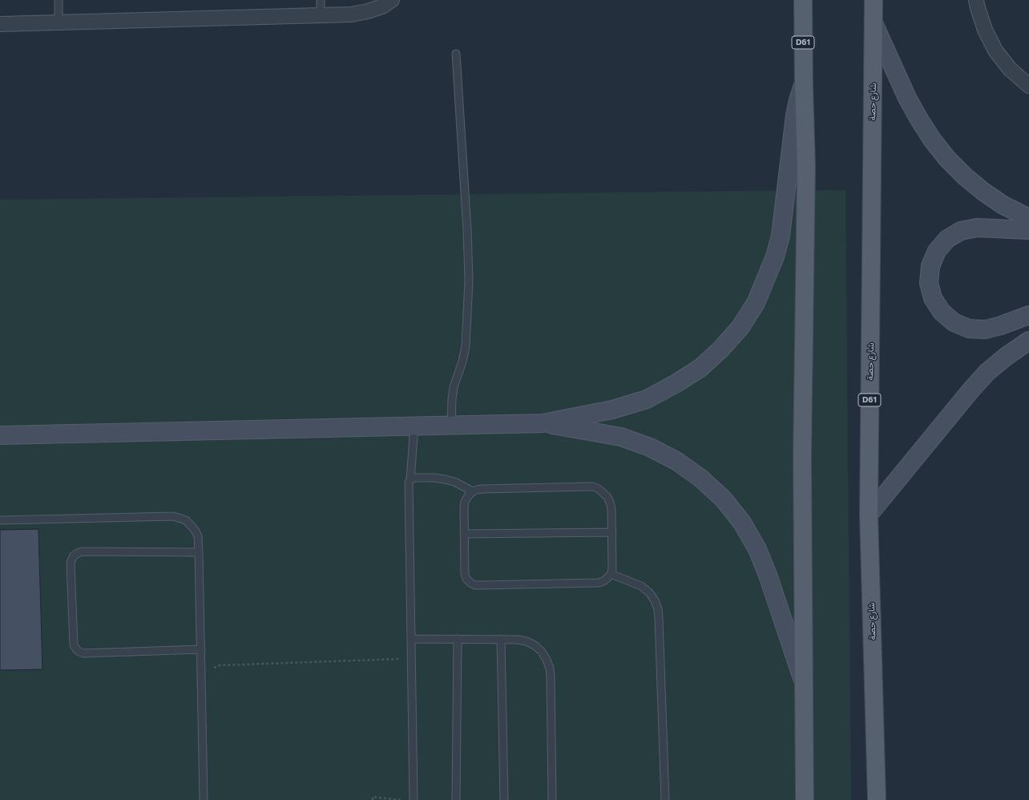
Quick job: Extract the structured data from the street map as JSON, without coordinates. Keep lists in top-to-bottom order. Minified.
{"streets":{"main road":["D61","شارع حصة"]}}
